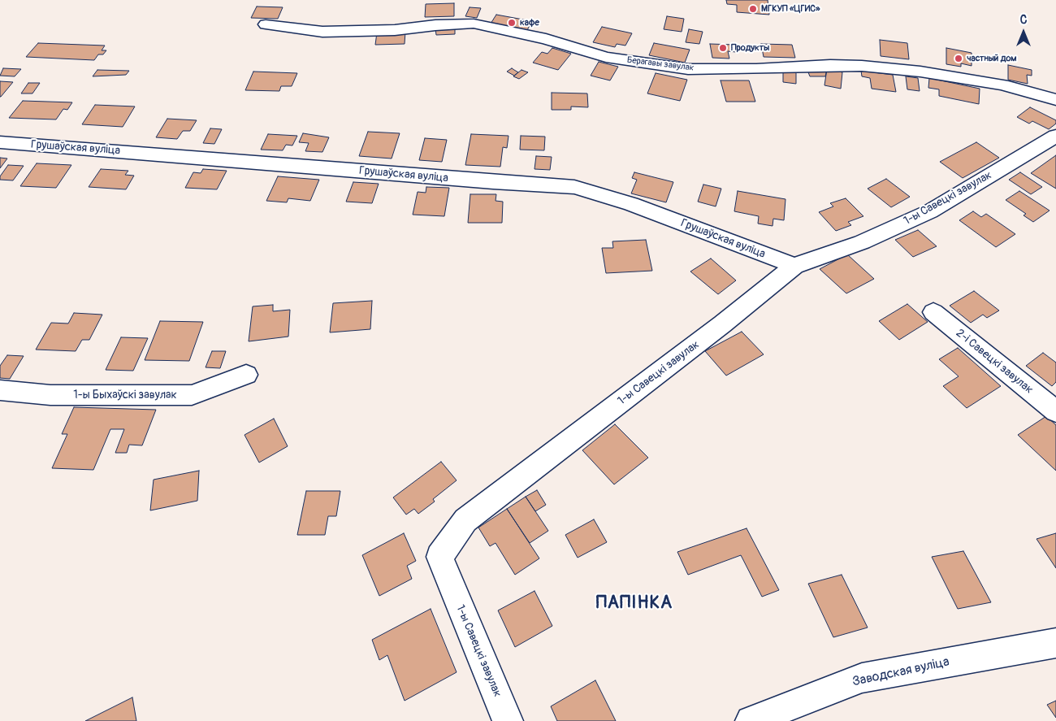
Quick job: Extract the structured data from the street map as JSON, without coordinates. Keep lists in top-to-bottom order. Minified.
{"streets":{"street":["Берагавы завулак","Грушаўская вуліца","1-ы Савецкі завулак","2-і Савецкі завулак","1-ы Быхаўскі завулак","Заводская вуліца"]},"crossings":[["Грушаўская вуліца","1-ы Савецкі завулак"]],"districts":["ПАПІНКА"],"places":["МГКУП «ЦГИС»","кафе","Продукты","частный дом"],"north":"top"}
